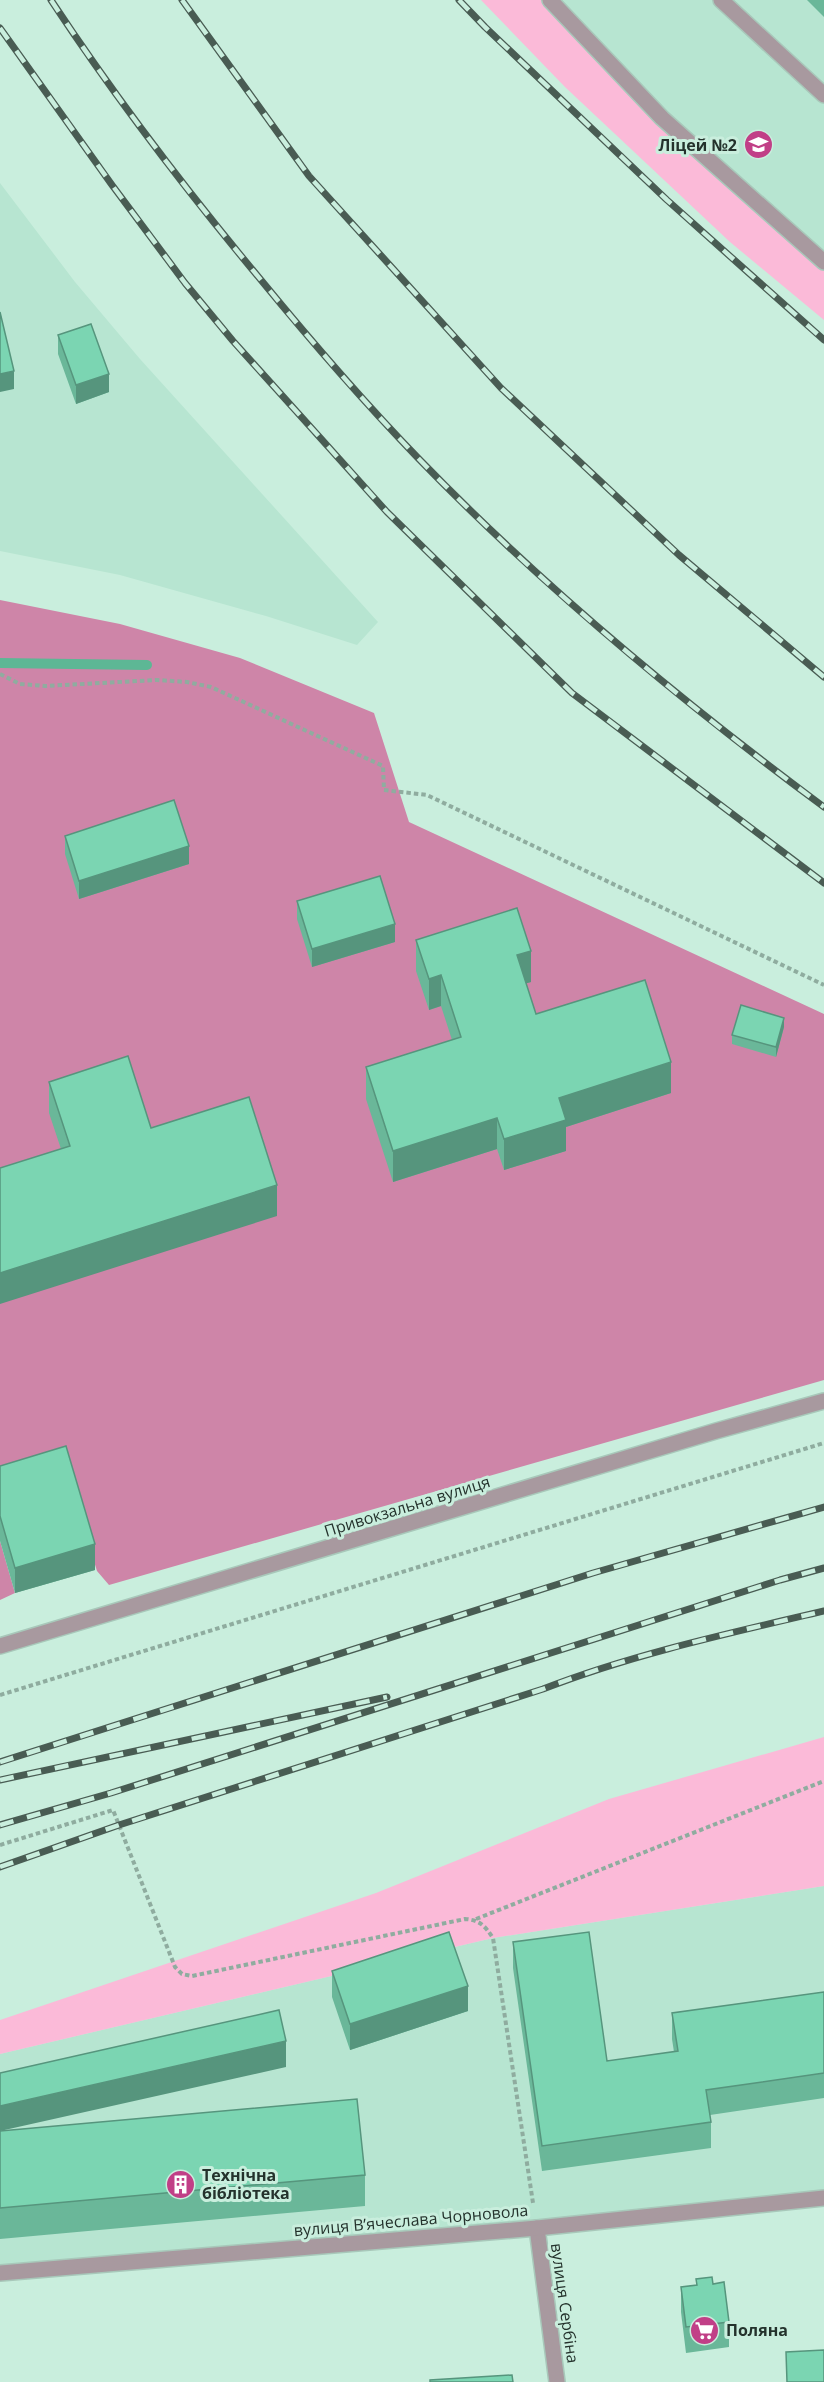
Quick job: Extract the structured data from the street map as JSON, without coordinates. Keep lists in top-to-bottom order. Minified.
{"streets":{"street":["Привокзальна вулиця","вулиця Вʼячеслава Чорновола","вулиця Сербіна"]},"crossings":[["вулиця Вʼячеслава Чорновола","вулиця Сербіна"]],"places":{"school or university":["Ліцей №2"],"building":["Технічна бібліотека"],"supermarket":["Поляна"]}}
